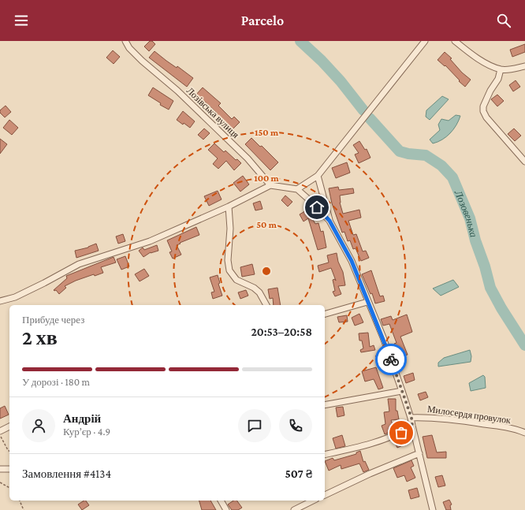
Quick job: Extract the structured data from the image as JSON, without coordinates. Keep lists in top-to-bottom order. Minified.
{"streets":{"street":["Лозівська вулиця","Милосердя провулок"]},"water":["Лозовенька"],"page":{"header":"Parcelo","heading":["2 хв","Прибуде через","20:53–20:58"],"panel":["Андрій","Кур’єр · 4.9","Замовлення #4134","507 ₴"],"bar":"У дорозі · 180 m"},"rings":["150 m","100 m","50 m"]}
